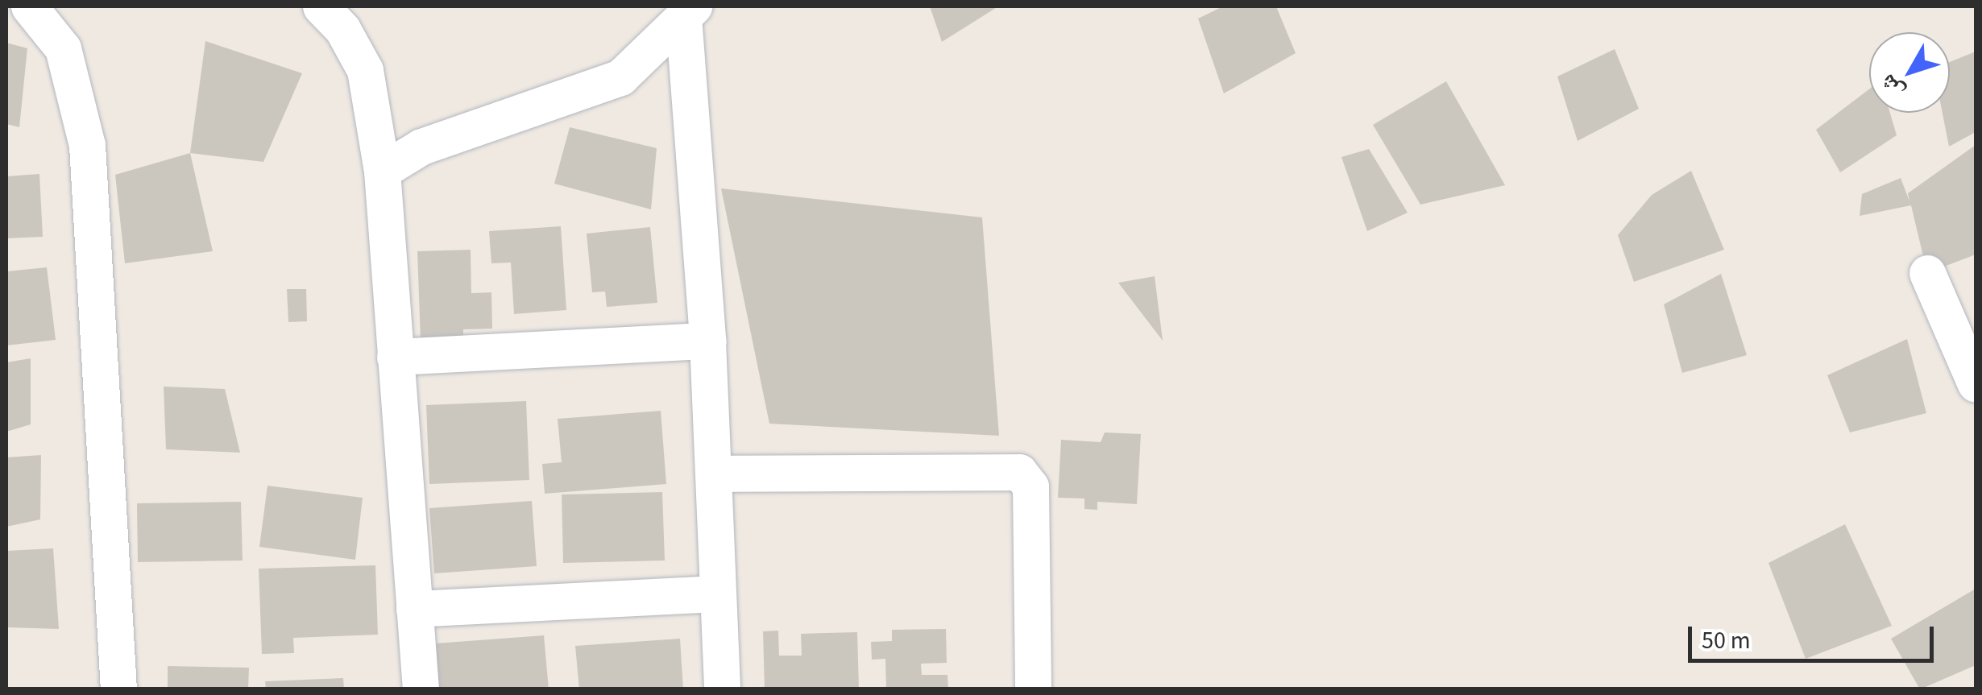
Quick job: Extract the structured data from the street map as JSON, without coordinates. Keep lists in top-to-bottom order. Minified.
{"scale_bar":"50 m","north":"bottom left"}
